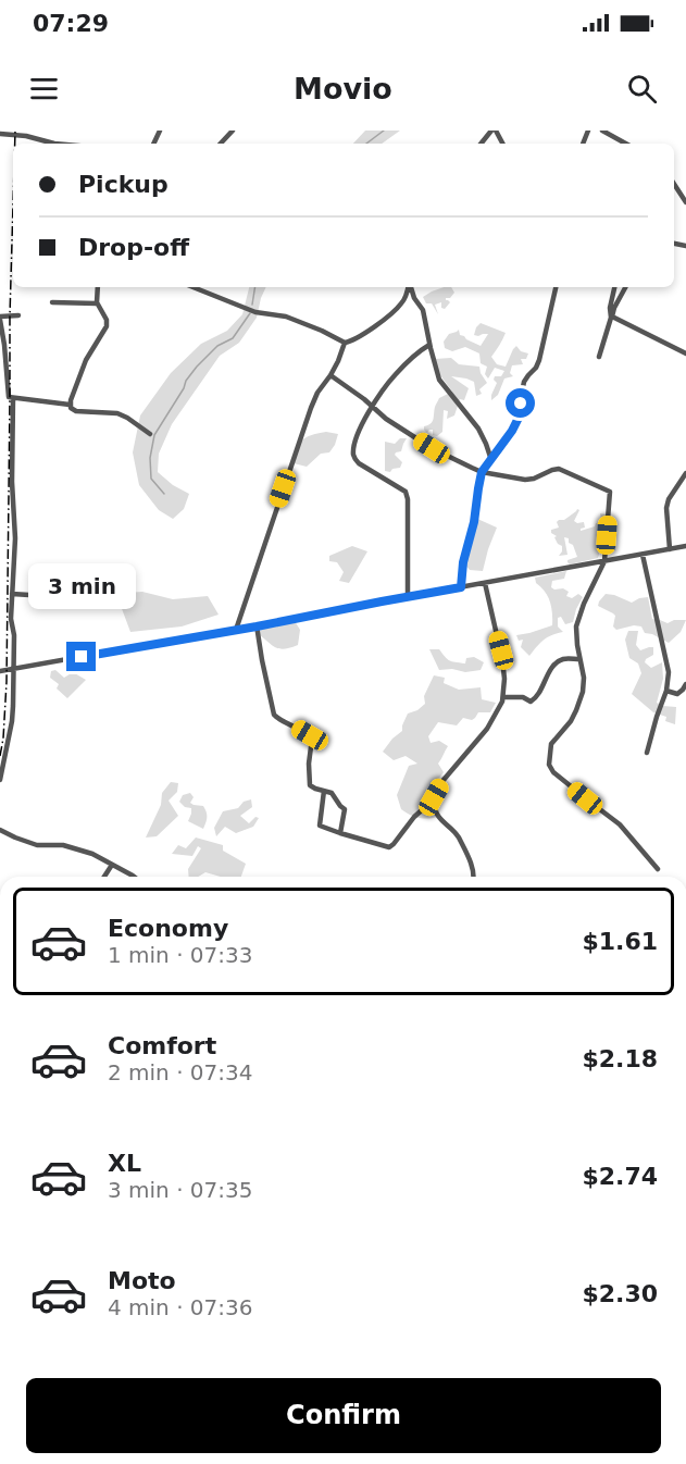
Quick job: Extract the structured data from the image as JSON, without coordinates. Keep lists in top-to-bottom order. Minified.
{"page":{"status":"07:29","header":"Movio","banner":["Pickup","Drop-off"],"bubble":"3 min","list":[{"name":"Economy","note":"1 min · 07:33","value":"$1.61"},{"name":"Comfort","note":"2 min · 07:34","value":"$2.18"},{"name":"XL","note":"3 min · 07:35","value":"$2.74"},{"name":"Moto","note":"4 min · 07:36","value":"$2.30"}],"buttons":"Confirm"}}
